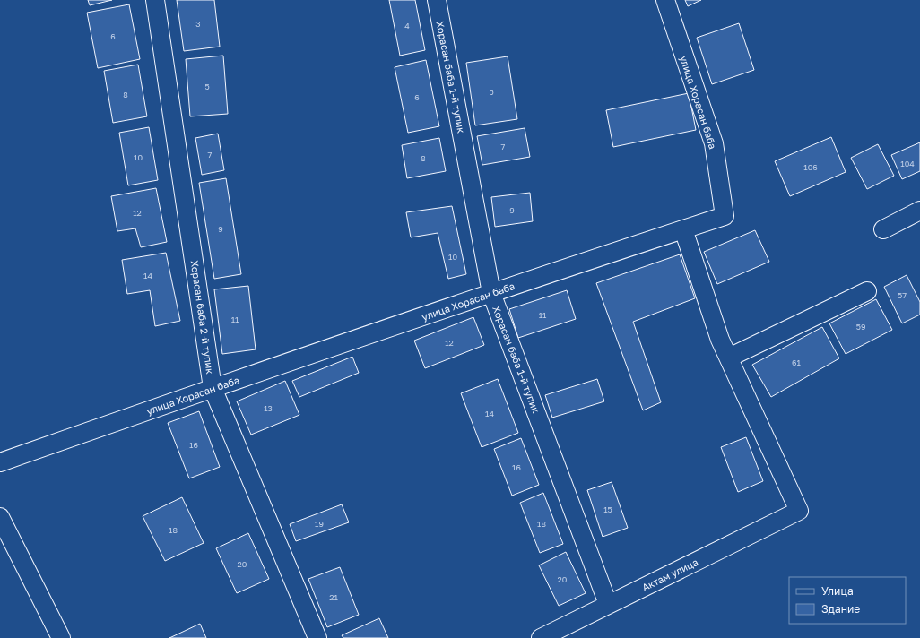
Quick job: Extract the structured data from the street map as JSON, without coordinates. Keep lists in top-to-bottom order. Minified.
{"streets":{"street":["Хорасан баба 1-й тупик","улица Хорасан баба","Хорасан баба 2-й тупик","Актам улица"]},"crossings":[["Хорасан баба 1-й тупик","улица Хорасан баба"],["Хорасан баба 1-й тупик","Актам улица"],["улица Хорасан баба","Хорасан баба 2-й тупик"]],"house_numbers":["3","4","6","5","5","8","6","7","7","10","8","104","106","9","12","9","10","14","57","11","11","59","12","61","13","14","16","16","15","19","18","18","20","20","21"],"legend":["Улица","Здание"]}
